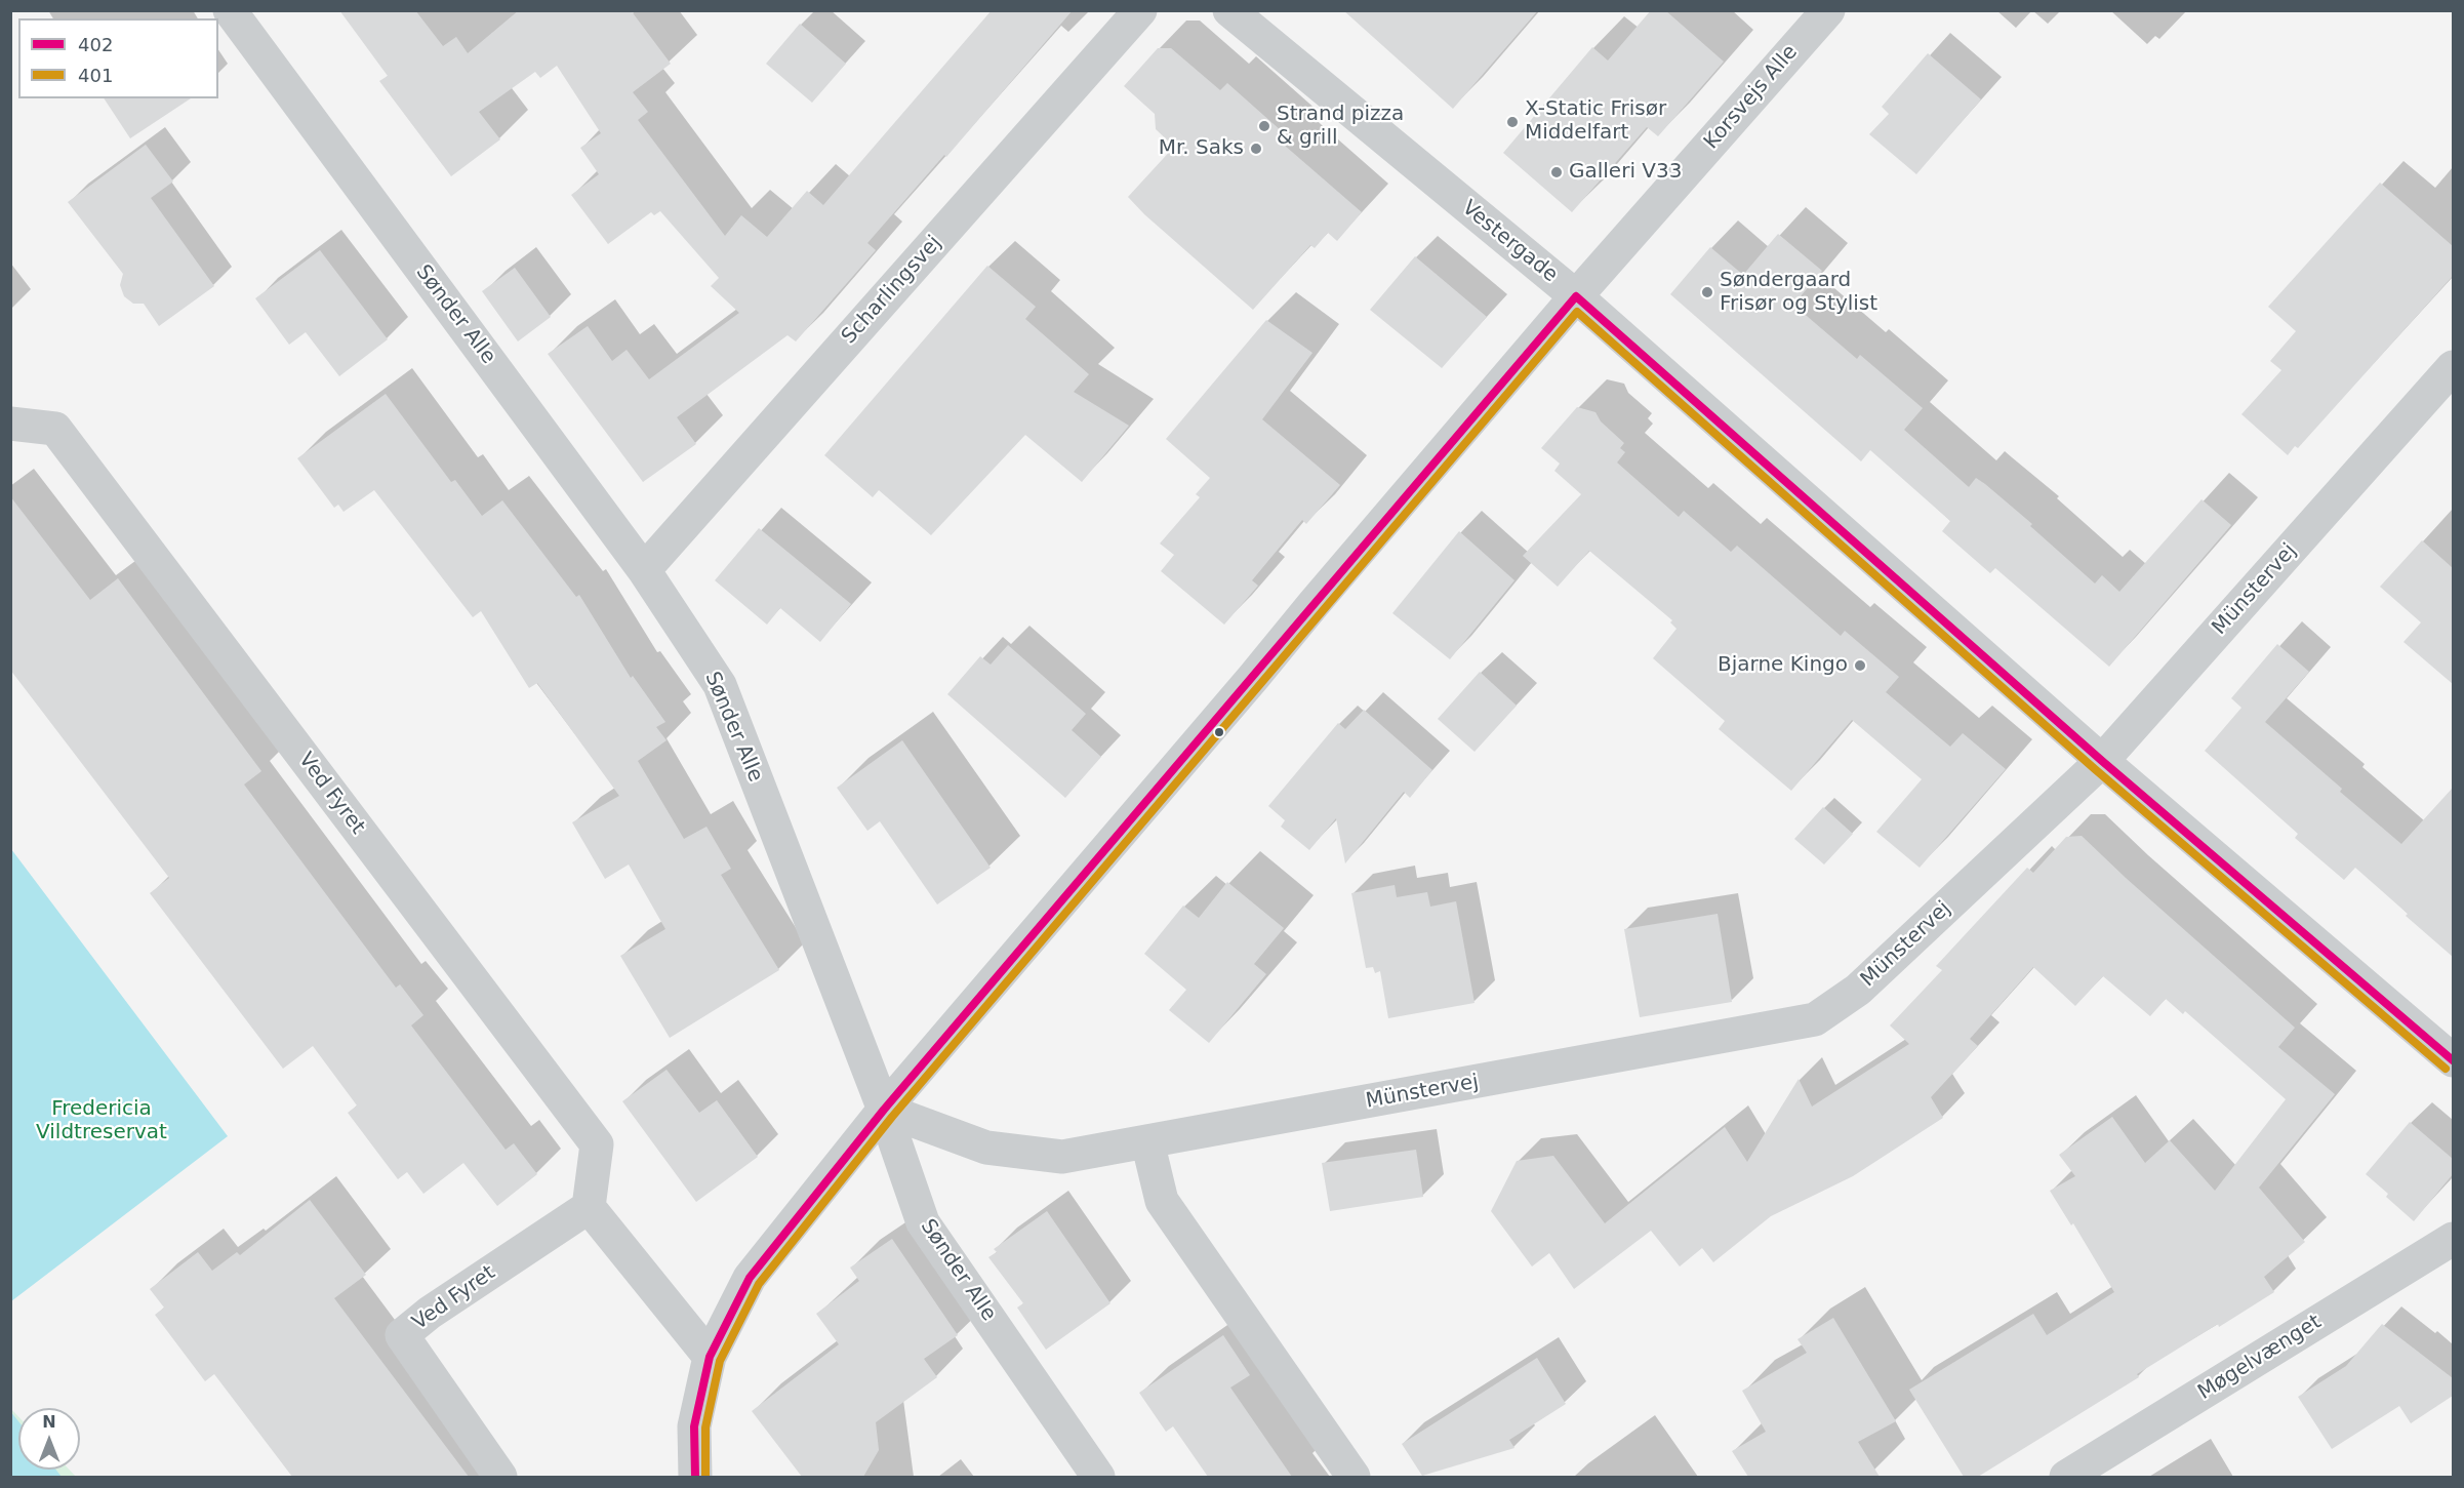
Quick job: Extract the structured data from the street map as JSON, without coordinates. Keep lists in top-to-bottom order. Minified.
{"streets":{"street":["Korsvejs Alle","Vestergade","Scharlingsvej","Sønder Alle","Münstervej","Ved Fyret","Møgelvænget"]},"crossings":[["Korsvejs Alle","Vestergade"],["Korsvejs Alle","Sønder Alle"],["Korsvejs Alle","Münstervej"],["Vestergade","Münstervej"],["Scharlingsvej","Sønder Alle"],["Sønder Alle","Münstervej"]],"parks":["Fredericia Vildtreservat"],"places":["X-Static Frisør Middelfart","Strand pizza & grill","Mr. Saks","Galleri V33","Søndergaard Frisør og Stylist","Bjarne Kingo"],"lines":["transit line 402","transit line 401"],"legend":["402","401"],"north":"top"}
